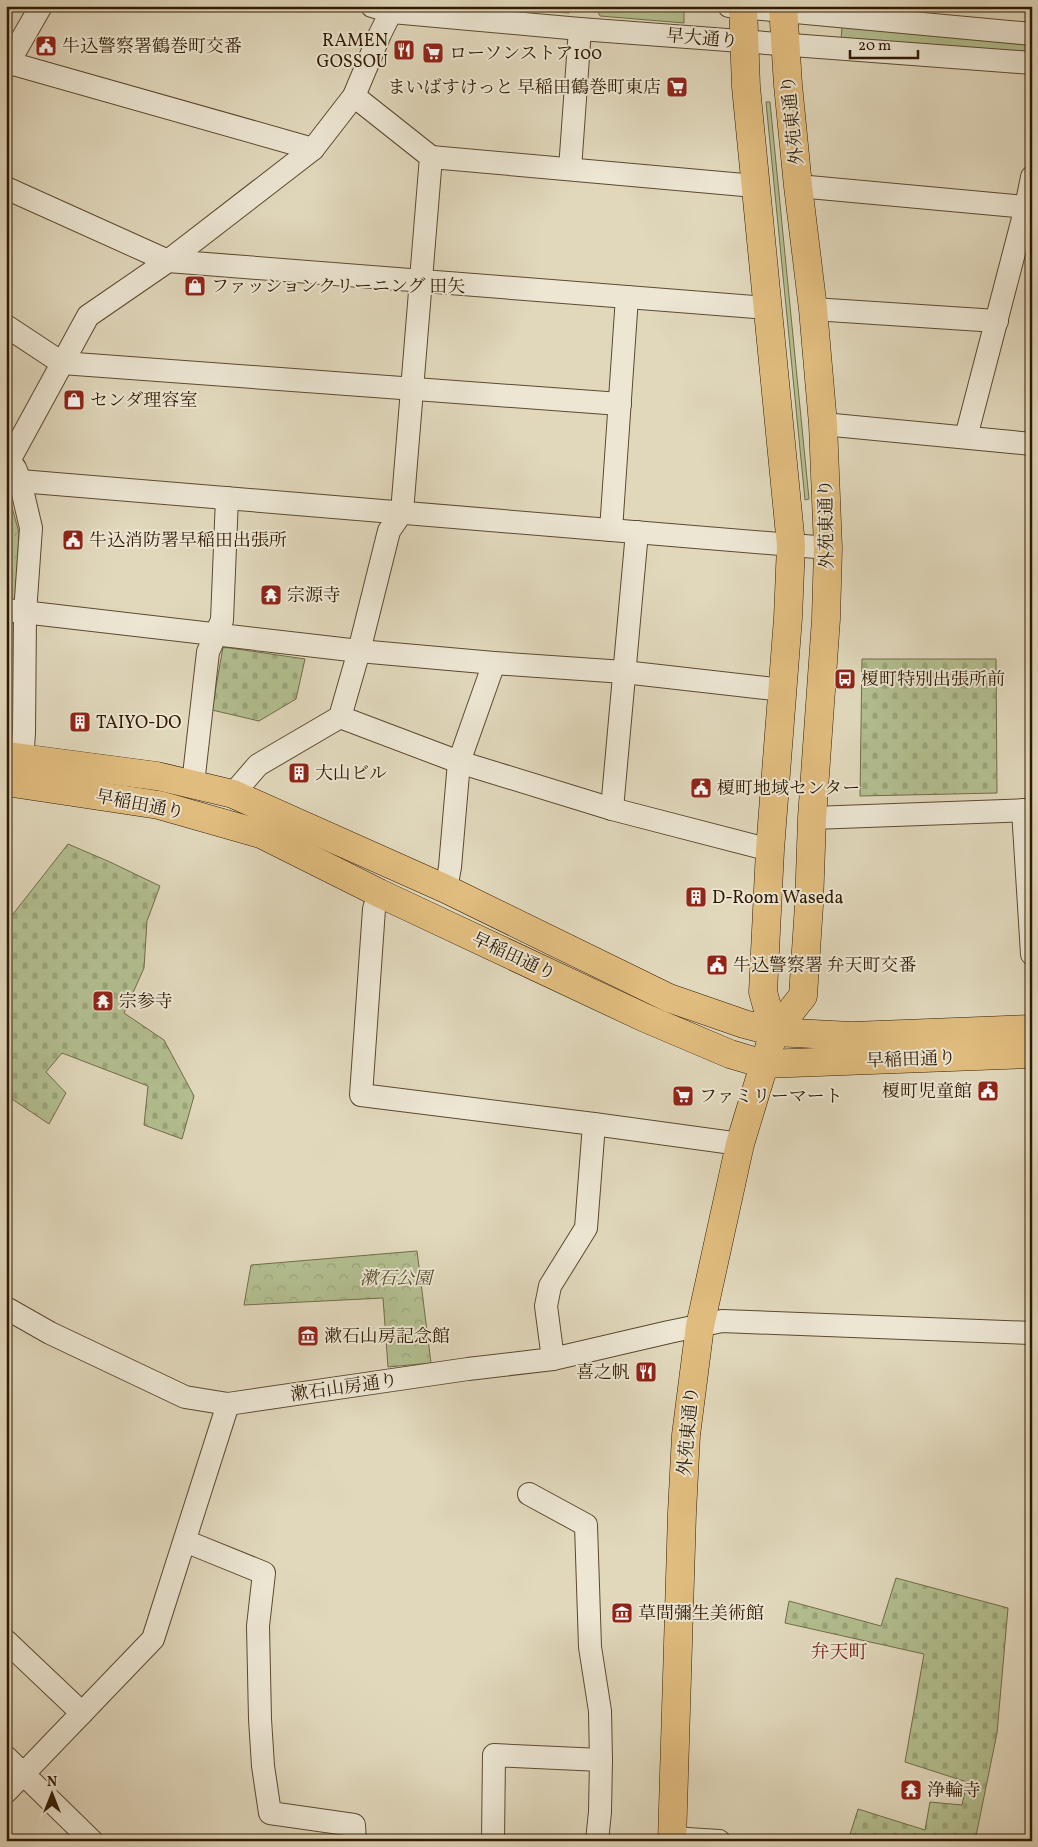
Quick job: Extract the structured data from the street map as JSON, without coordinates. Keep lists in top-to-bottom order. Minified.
{"streets":{"main road":["外苑東通り","早稲田通り"],"street":["早大通り","漱石山房通り"]},"crossings":[["早大通り","外苑東通り"],["外苑東通り","早稲田通り"],["外苑東通り","漱石山房通り"]],"districts":["弁天町"],"parks":["漱石公園"],"places":{"public building":["牛込警察署鶴巻町交番","牛込消防署早稲田出張所","榎町地域センター","牛込警察署 弁天町交番","榎町児童館"],"restaurant":["RAMEN GOSSOU","喜之帆"],"supermarket":["ローソンストア100","まいばすけっと 早稲田鶴巻町東店","ファミリーマート"],"shop":["ファッションクリーニング 田矢","センダ理容室"],"temple":["宗源寺","宗参寺","浄輪寺"],"bus stop":["榎町特別出張所前"],"building":["TAIYO-DO","大山ビル","D-Room Waseda"],"museum":["漱石山房記念館","草間彌生美術館"]},"scale_bar":"20 m","north":"top"}
